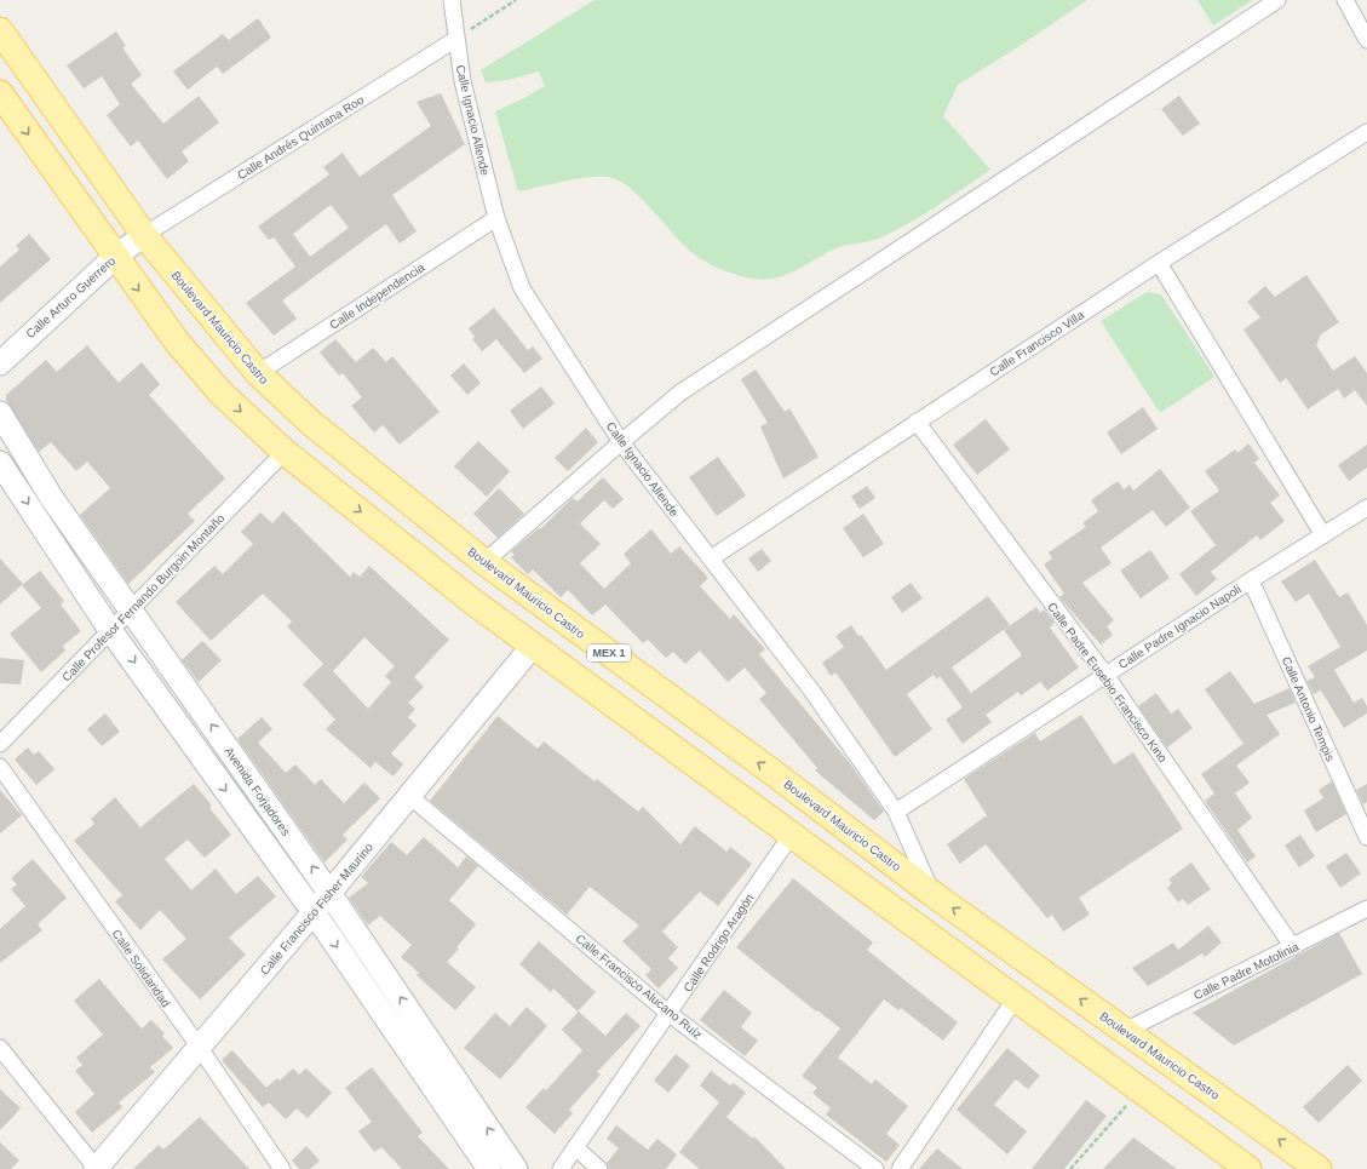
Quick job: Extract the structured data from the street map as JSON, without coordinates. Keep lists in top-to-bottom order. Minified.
{"streets":{"main road":["Calle Arturo Guerrero","Boulevard Mauricio Castro","MEX 1","Avenida Forjadores","Calle Francisco Fisher Maurino"],"street":["Calle Ignacio Allende","Calle Andrés Quintana Roo","Calle Independencia","Calle Francisco Villa","Calle Profesor Fernando Burgoin Montaño","Calle Padre Ignacio Napoli","Calle Padre Eusebio Francisco Kino","Calle Antonio Tempis","Calle Rodrigo Aragón","Calle Solidaridad","Calle Padre Motolinia","Calle Francisco Alucano Ruíz"]},"crossings":[["Calle Ignacio Allende","Calle Andrés Quintana Roo"],["Calle Ignacio Allende","Calle Independencia"],["Calle Ignacio Allende","Boulevard Mauricio Castro"],["Calle Ignacio Allende","Calle Francisco Villa"],["Calle Ignacio Allende","Calle Padre Ignacio Napoli"],["Calle Andrés Quintana Roo","Calle Arturo Guerrero"],["Calle Andrés Quintana Roo","Boulevard Mauricio Castro"],["Calle Independencia","Boulevard Mauricio Castro"],["Calle Arturo Guerrero","Boulevard Mauricio Castro"],["Boulevard Mauricio Castro","Calle Padre Motolinia"],["Calle Francisco Villa","Calle Padre Eusebio Francisco Kino"],["Calle Profesor Fernando Burgoin Montaño","Avenida Forjadores"],["Calle Padre Ignacio Napoli","Calle Padre Eusebio Francisco Kino"],["Calle Padre Ignacio Napoli","Calle Antonio Tempis"],["Calle Padre Eusebio Francisco Kino","Calle Padre Motolinia"],["Avenida Forjadores","Calle Francisco Fisher Maurino"],["Calle Francisco Fisher Maurino","Calle Solidaridad"],["Calle Francisco Fisher Maurino","Calle Francisco Alucano Ruíz"],["Calle Rodrigo Aragón","Calle Francisco Alucano Ruíz"]]}
